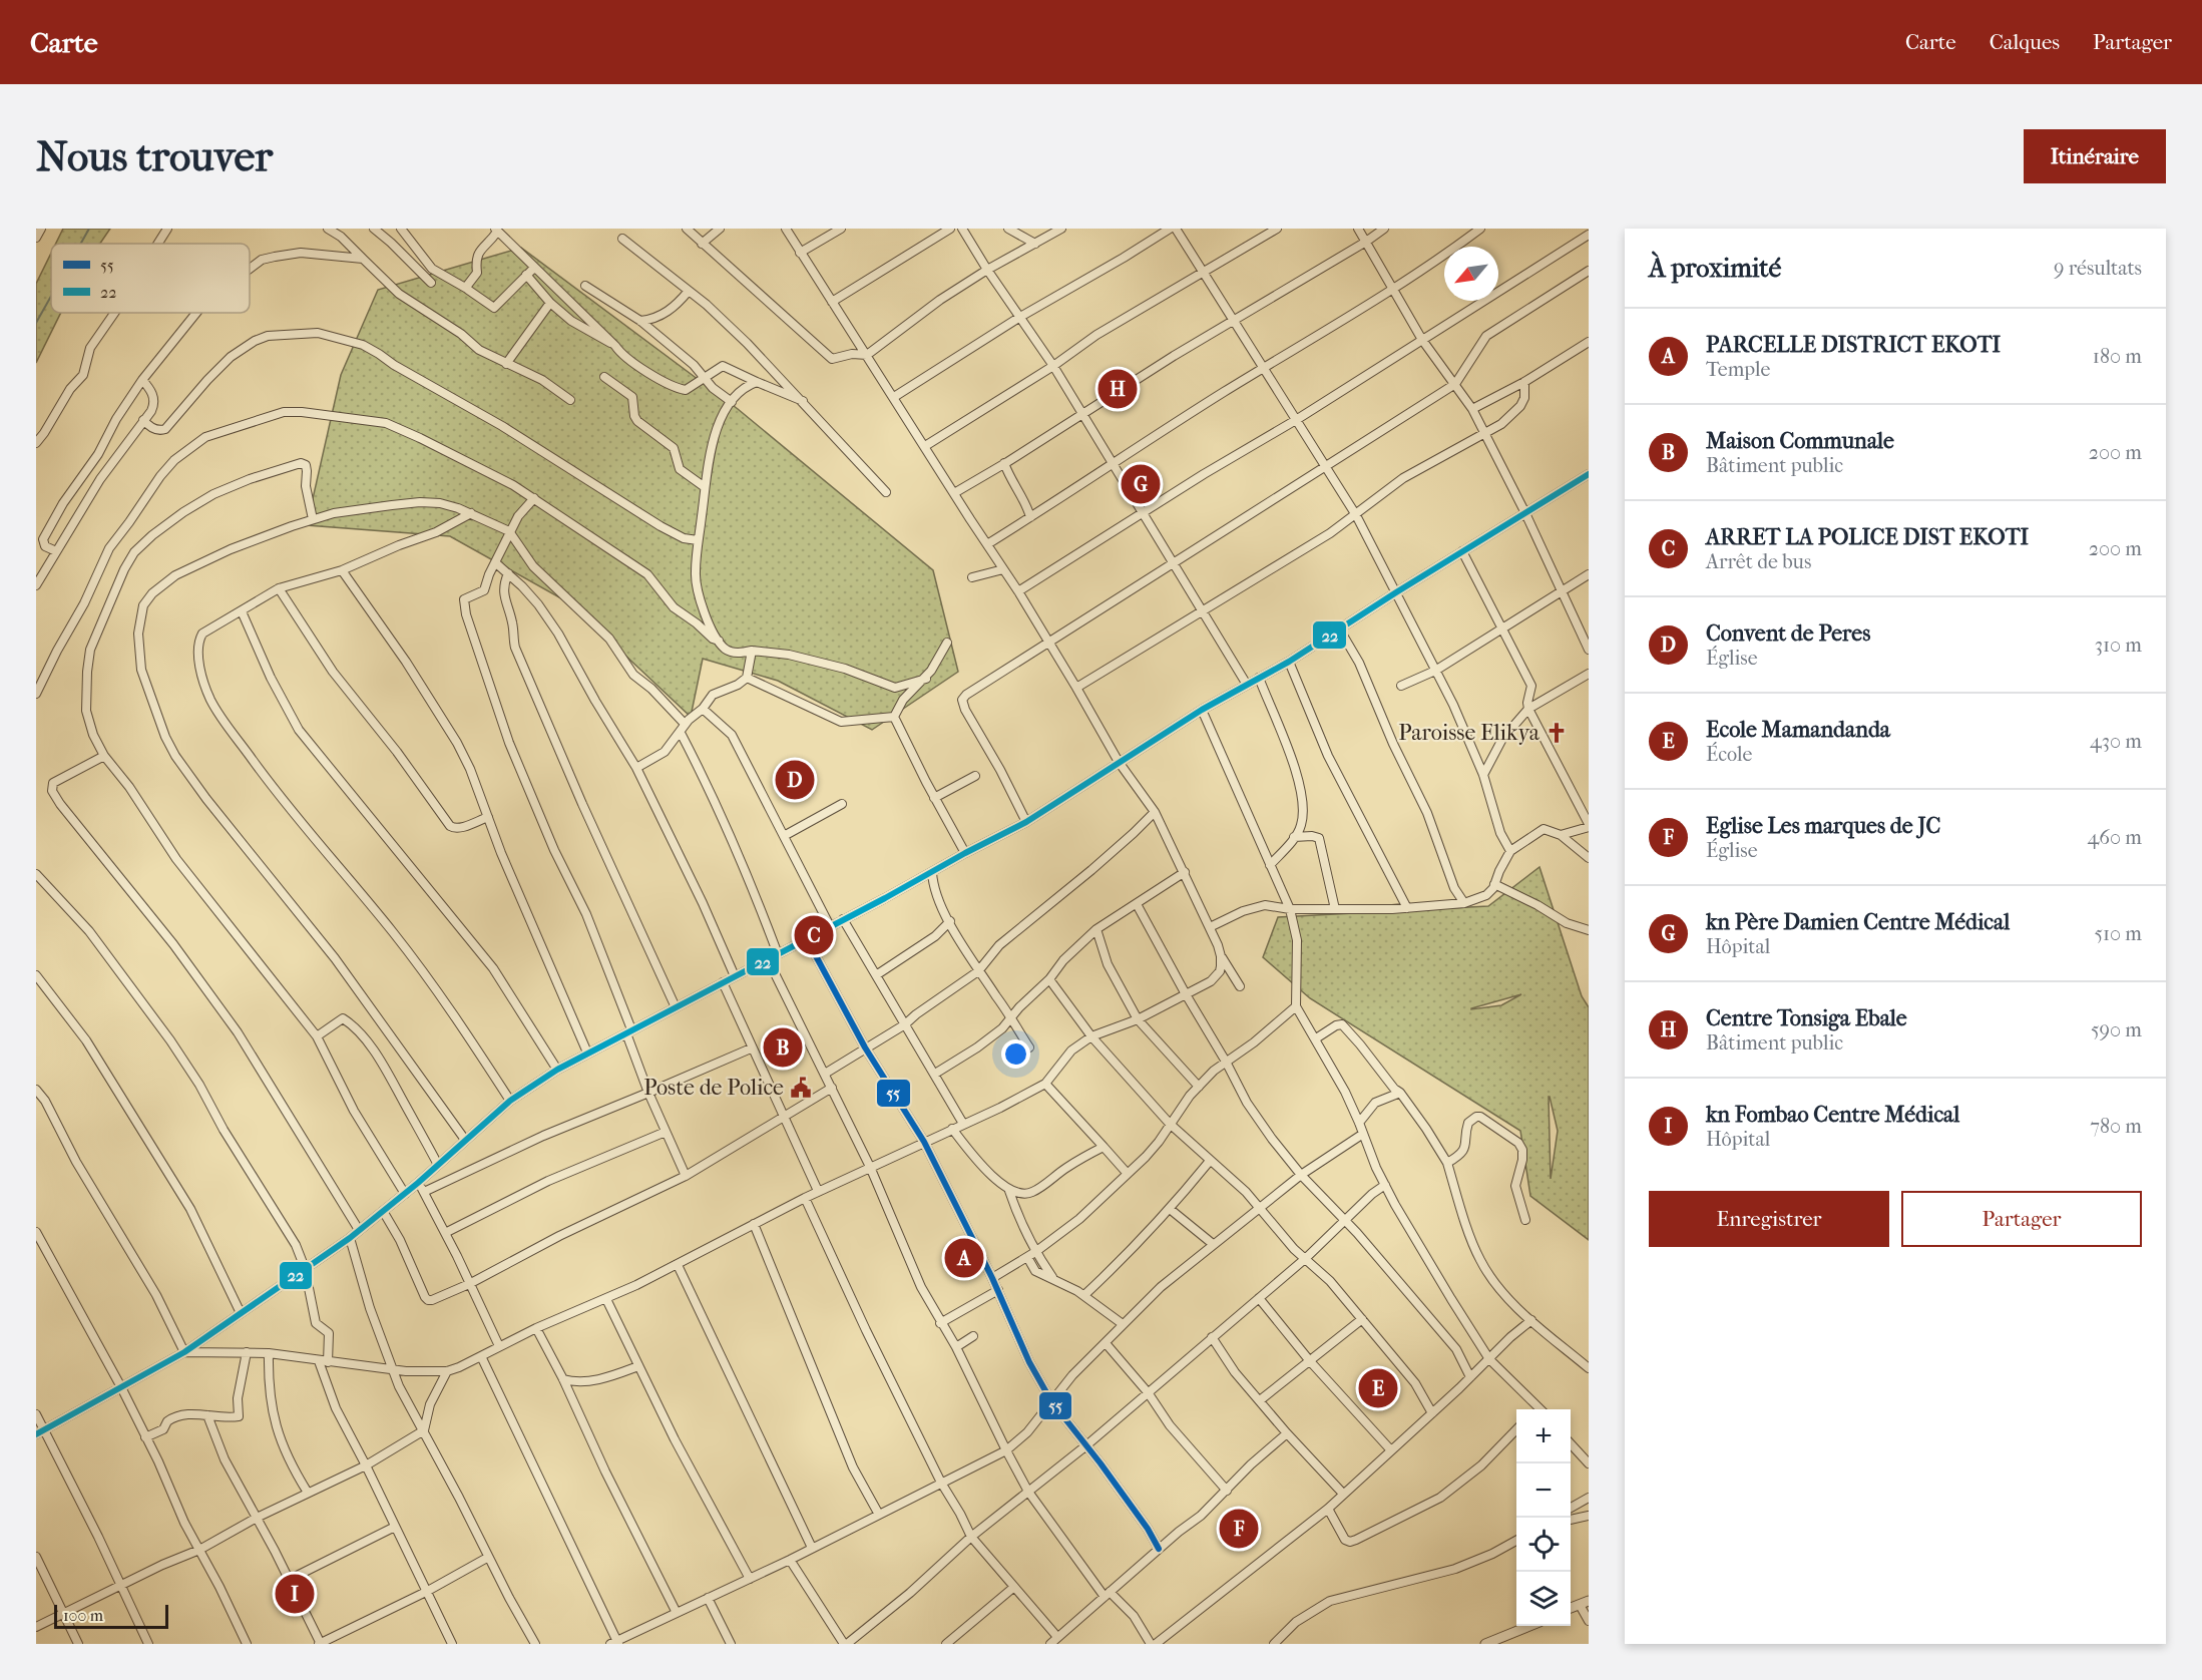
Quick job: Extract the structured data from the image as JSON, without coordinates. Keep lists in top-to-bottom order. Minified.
{"places":{"church":["Paroisse Elikya"],"public building":["Poste de Police"]},"lines":["transit line 22","transit line 55"],"legend":["55","22"],"scale_bar":"100 m","north":"bottom left","page":{"header":"Carte","nav":["Carte","Calques","Partager"],"buttons":["Itinéraire",["Enregistrer","Partager"]],"title":"Nous trouver","heading":["À proximité","9 résultats"],"list":[{"mark":"A","name":"PARCELLE DISTRICT EKOTI","note":"Temple","value":"180 m"},{"mark":"B","name":"Maison Communale","note":"Bâtiment public","value":"200 m"},{"mark":"C","name":"ARRET LA POLICE DIST EKOTI","note":"Arrêt de bus","value":"200 m"},{"mark":"D","name":"Convent de Peres","note":"Église","value":"310 m"},{"mark":"E","name":"Ecole Mamandanda","note":"École","value":"430 m"},{"mark":"F","name":"Eglise Les marques de JC","note":"Église","value":"460 m"},{"mark":"G","name":"kn Père Damien Centre Médical","note":"Hôpital","value":"510 m"},{"mark":"H","name":"Centre Tonsiga Ebale","note":"Bâtiment public","value":"590 m"},{"mark":"I","name":"kn Fombao Centre Médical","note":"Hôpital","value":"780 m"}],"pins":["H","G","D","C","B","A","E","F","I"],"map_buttons":["+","−"],"scale":"100 m"}}
